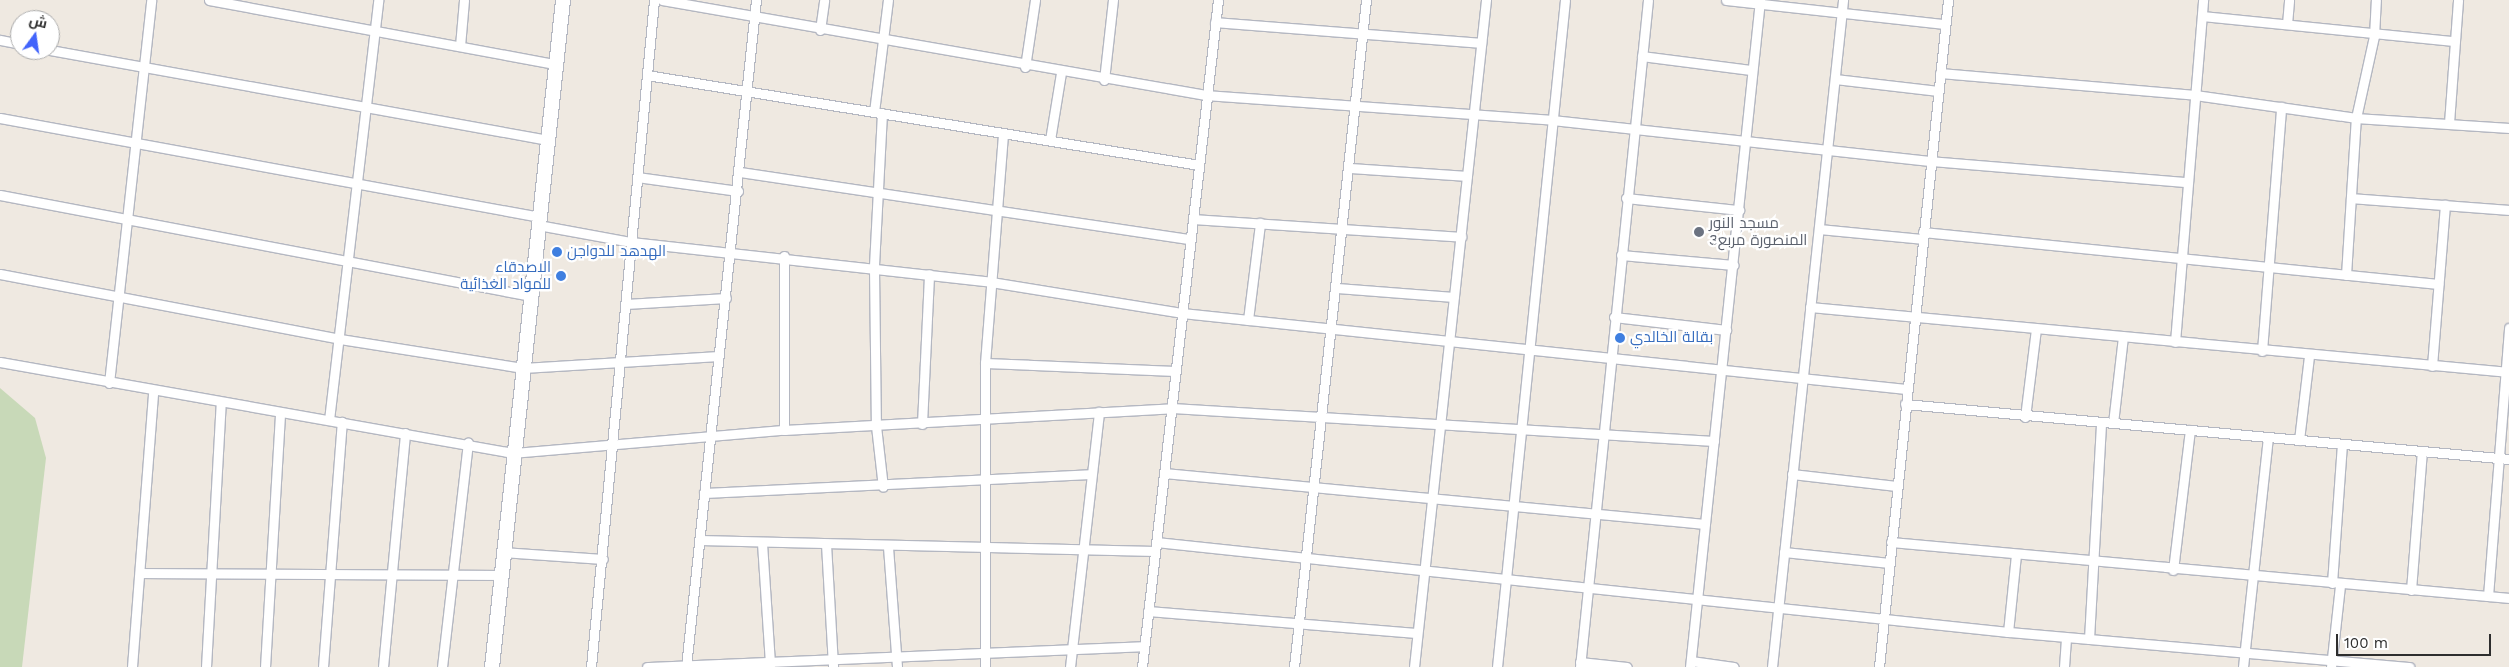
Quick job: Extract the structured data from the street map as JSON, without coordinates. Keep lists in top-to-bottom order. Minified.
{"places":["مسجد النور المنصورة مربع3","الهدهد للدواجن","الاصدقاء للمواد الغذائية","بقالة الخالدي"],"scale_bar":"100 m","north":"top"}
